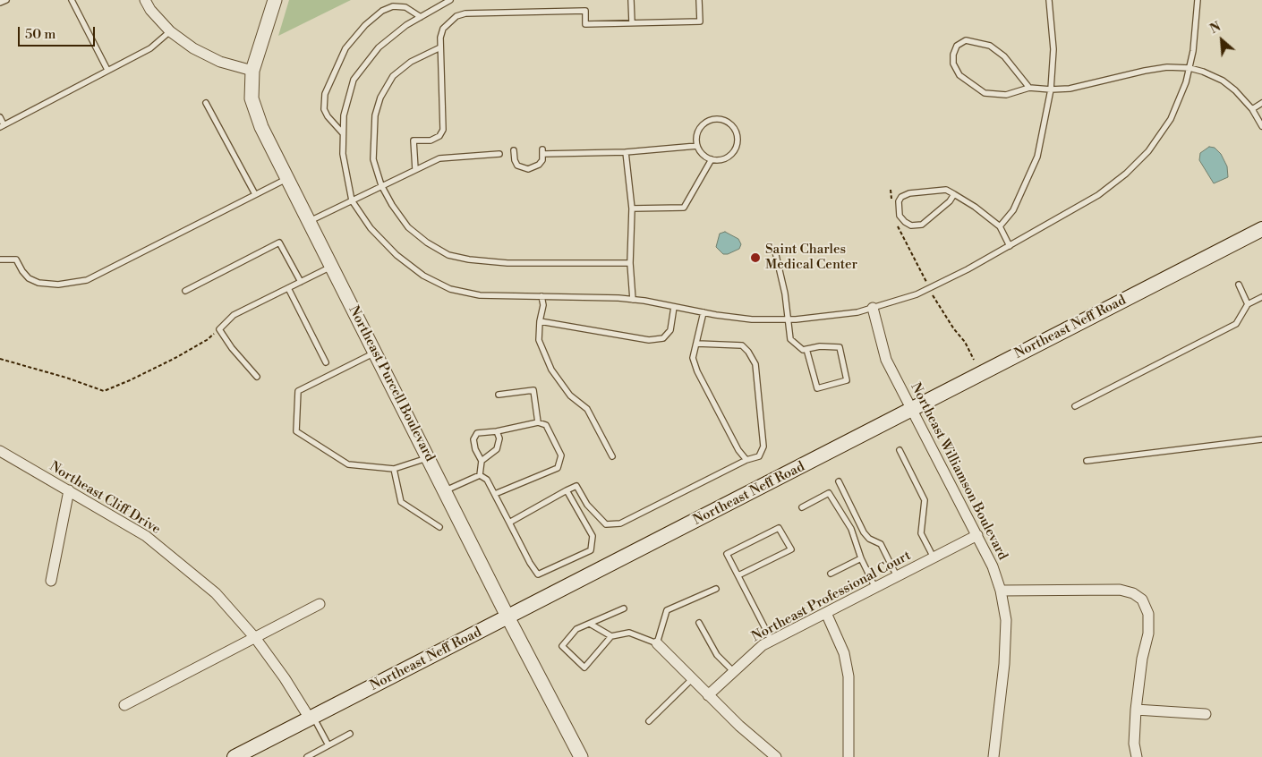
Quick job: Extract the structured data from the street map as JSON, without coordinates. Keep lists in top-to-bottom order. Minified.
{"streets":{"main road":["Northeast Neff Road"],"street":["Northeast Purcell Boulevard","Northeast Williamson Boulevard","Northeast Cliff Drive","Northeast Professional Court"]},"crossings":[["Northeast Neff Road","Northeast Purcell Boulevard"],["Northeast Neff Road","Northeast Williamson Boulevard"],["Northeast Neff Road","Northeast Cliff Drive"],["Northeast Williamson Boulevard","Northeast Professional Court"]],"places":["Saint Charles Medical Center"],"scale_bar":"50 m","north":"top left"}
